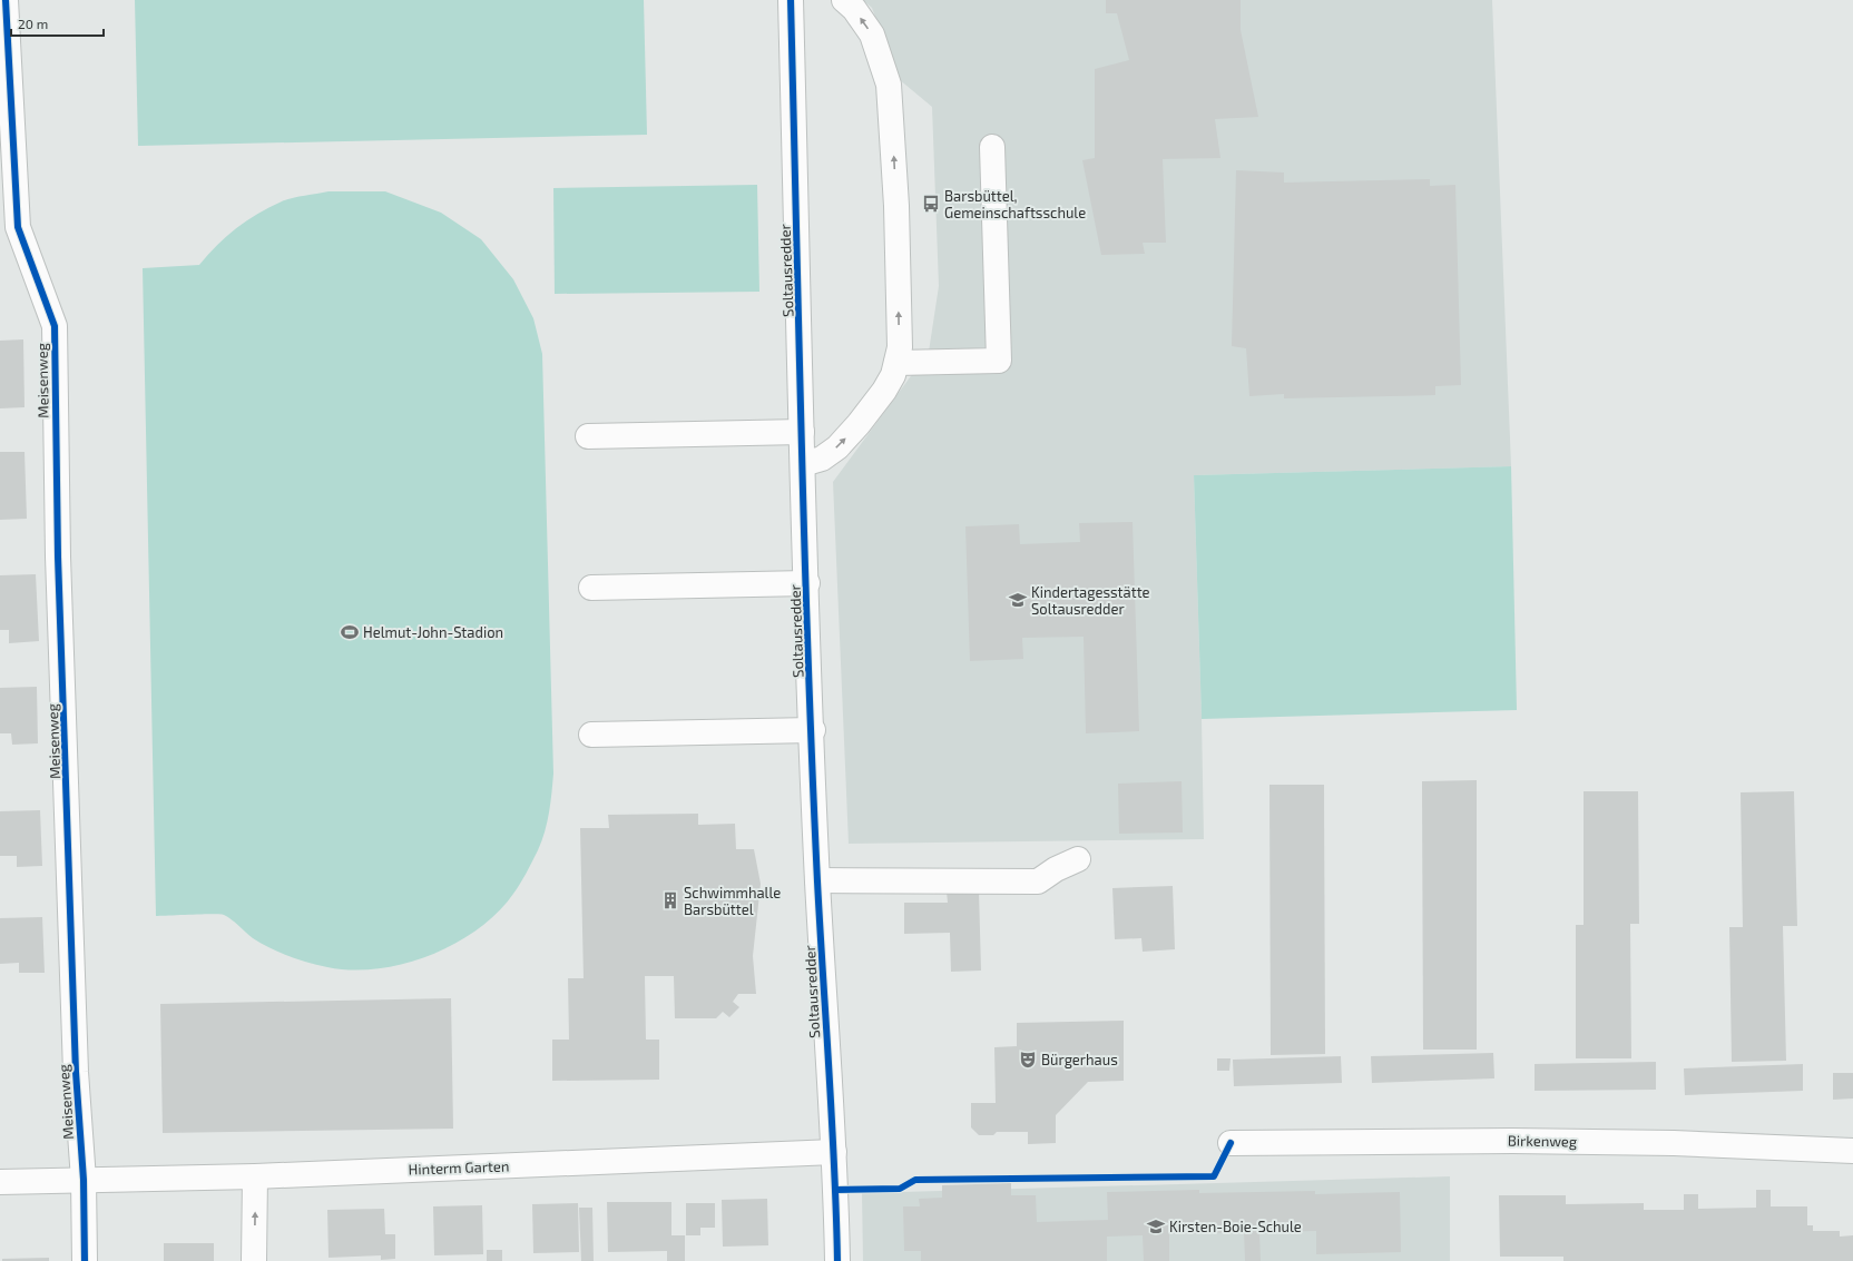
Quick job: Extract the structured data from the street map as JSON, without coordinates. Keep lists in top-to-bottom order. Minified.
{"streets":{"street":["Soltausredder","Meisenweg","Birkenweg","Hinterm Garten"]},"crossings":[["Soltausredder","Hinterm Garten"],["Meisenweg","Hinterm Garten"]],"places":{"bus stop":["Barsbüttel, Gemeinschaftsschule"],"school or university":["Kindertagesstätte Soltausredder","Kirsten-Boie-Schule"],"sports":["Helmut-John-Stadion"],"building":["Schwimmhalle Barsbüttel"],"theatre":["Bürgerhaus"]},"scale_bar":"20 m"}
